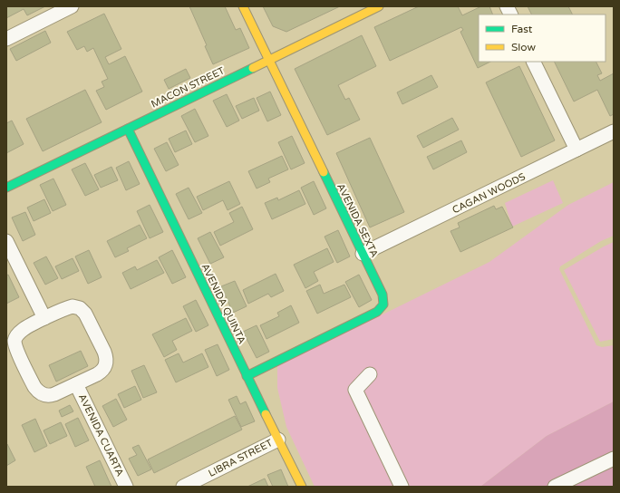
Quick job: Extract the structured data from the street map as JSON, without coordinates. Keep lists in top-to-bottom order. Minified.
{"streets":{"street":["MACON STREET","CAGAN WOODS","AVENIDA SEXTA","AVENIDA QUINTA","AVENIDA CUARTA","LIBRA STREET"]},"crossings":[["MACON STREET","AVENIDA SEXTA"],["MACON STREET","AVENIDA QUINTA"],["CAGAN WOODS","AVENIDA SEXTA"],["AVENIDA SEXTA","AVENIDA QUINTA"],["AVENIDA QUINTA","LIBRA STREET"]],"legend":["Fast","Slow"]}
